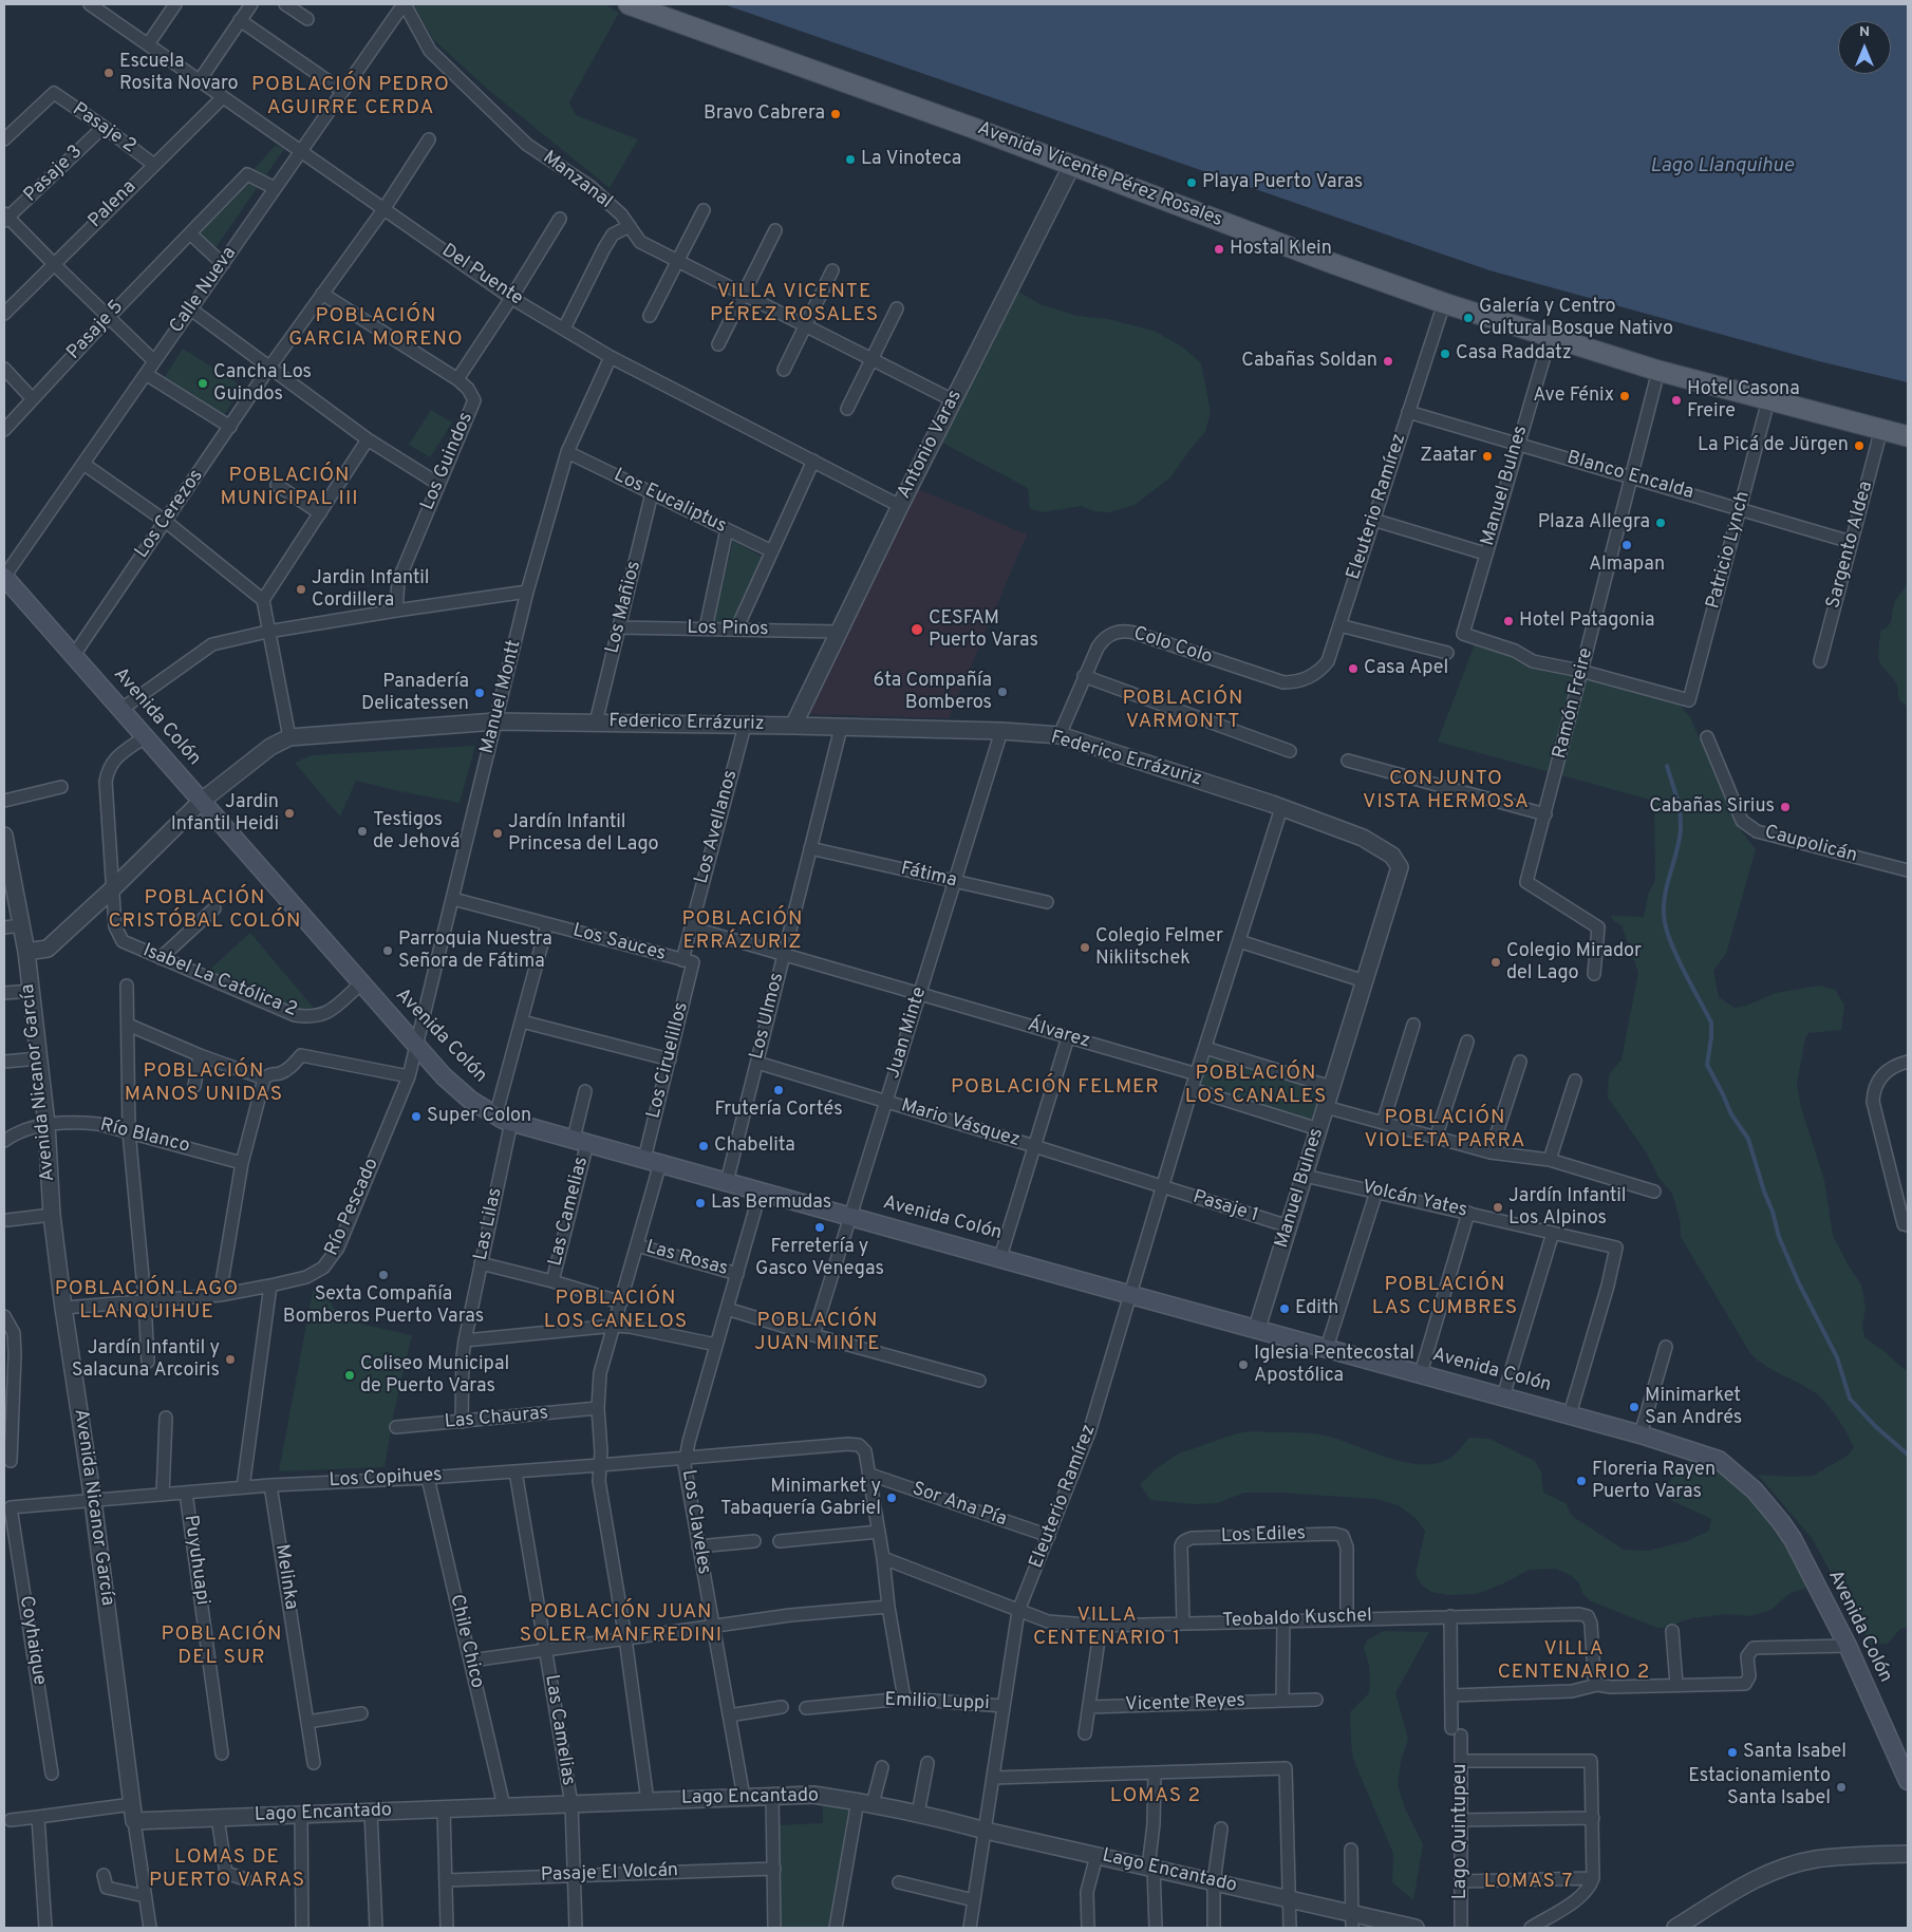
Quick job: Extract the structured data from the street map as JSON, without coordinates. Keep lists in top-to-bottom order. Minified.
{"streets":{"main road":["Avenida Vicente Pérez Rosales","Avenida Colón"],"street":["Pasaje 2","Pasaje 3","Manzanal","Palena","Del Puente","Calle Nueva","Pasaje 5","Antonio Varas","Los Guindos","Blanco Encalda","Manuel Bulnes","Los Eucaliptus","Eleuterio Ramírez","Los Cerezos","Sargento Aldea","Patricio Lynch","Los Mañios","Los Pinos","Colo Colo","Manuel Montt","Ramón Freire","Federico Errázuriz","Los Avellanos","Caupolicán","Fátima","Los Sauces","Isabel La Católica 2","Los Ulmos","Juan Minte","Álvarez","Los Ciruelillos","Avenida Nicanor García","Mario Vásquez","Río Blanco","Volcán Yates","Río Pescado","Pasaje 1","Las Camelias","Las Lilas","Las Rosas","Las Chauras","Los Copihues","Sor Ana Pía","Los Claveles","Los Ediles","Puyuhuapi","Melinka","Teobaldo Kuschel","Coyhaique","Chile Chico","Emilio Luppi","Vicente Reyes","Lago Encantado","Lago Quintupeu","Pasaje El Volcán"]},"crossings":[["Pasaje 2","Pasaje 3"],["Pasaje 2","Palena"],["Avenida Vicente Pérez Rosales","Antonio Varas"],["Avenida Vicente Pérez Rosales","Manuel Bulnes"],["Avenida Vicente Pérez Rosales","Eleuterio Ramírez"],["Avenida Vicente Pérez Rosales","Sargento Aldea"],["Avenida Vicente Pérez Rosales","Patricio Lynch"],["Avenida Vicente Pérez Rosales","Ramón Freire"],["Manzanal","Calle Nueva"],["Manzanal","Antonio Varas"],["Palena","Del Puente"],["Del Puente","Calle Nueva"],["Del Puente","Antonio Varas"],["Del Puente","Los Cerezos"],["Del Puente","Manuel Montt"],["Calle Nueva","Pasaje 5"],["Calle Nueva","Avenida Colón"],["Antonio Varas","Los Pinos"],["Antonio Varas","Federico Errázuriz"],["Blanco Encalda","Manuel Bulnes"],["Blanco Encalda","Eleuterio Ramírez"],["Blanco Encalda","Sargento Aldea"],["Blanco Encalda","Patricio Lynch"],["Blanco Encalda","Ramón Freire"],["Manuel Bulnes","Patricio Lynch"],["Manuel Bulnes","Ramón Freire"],["Manuel Bulnes","Avenida Colón"],["Manuel Bulnes","Federico Errázuriz"],["Manuel Bulnes","Volcán Yates"],["Manuel Bulnes","Pasaje 1"],["Los Eucaliptus","Los Mañios"],["Los Eucaliptus","Manuel Montt"],["Eleuterio Ramírez","Colo Colo"],["Eleuterio Ramírez","Avenida Colón"],["Eleuterio Ramírez","Federico Errázuriz"],["Eleuterio Ramírez","Álvarez"],["Eleuterio Ramírez","Mario Vásquez"],["Eleuterio Ramírez","Pasaje 1"],["Eleuterio Ramírez","Sor Ana Pía"],["Eleuterio Ramírez","Teobaldo Kuschel"],["Eleuterio Ramírez","Emilio Luppi"],["Eleuterio Ramírez","Lago Encantado"],["Los Cerezos","Avenida Colón"],["Patricio Lynch","Ramón Freire"],["Los Mañios","Los Pinos"],["Los Mañios","Federico Errázuriz"],["Colo Colo","Federico Errázuriz"],["Manuel Montt","Avenida Colón"],["Manuel Montt","Federico Errázuriz"],["Manuel Montt","Los Sauces"],["Manuel Montt","Río Pescado"],["Avenida Colón","Federico Errázuriz"],["Avenida Colón","Isabel La Católica 2"],["Avenida Colón","Los Ulmos"],["Avenida Colón","Juan Minte"],["Avenida Colón","Los Ciruelillos"],["Avenida Colón","Volcán Yates"],["Avenida Colón","Río Pescado"],["Avenida Colón","Las Camelias"],["Avenida Colón","Las Lilas"],["Avenida Colón","Los Claveles"],["Federico Errázuriz","Los Avellanos"],["Federico Errázuriz","Isabel La Católica 2"],["Federico Errázuriz","Los Ulmos"],["Federico Errázuriz","Juan Minte"],["Federico Errázuriz","Avenida Nicanor García"],["Los Avellanos","Los Sauces"],["Los Avellanos","Álvarez"],["Los Avellanos","Los Ciruelillos"],["Fátima","Los Ulmos"],["Fátima","Juan Minte"],["Los Sauces","Los Ciruelillos"],["Los Ulmos","Álvarez"],["Los Ulmos","Mario Vásquez"],["Juan Minte","Álvarez"],["Juan Minte","Mario Vásquez"],["Los Ciruelillos","Las Rosas"],["Los Ciruelillos","Las Chauras"],["Los Ciruelillos","Los Copihues"],["Los Ciruelillos","Lago Encantado"],["Avenida Nicanor García","Río Blanco"],["Avenida Nicanor García","Río Pescado"],["Avenida Nicanor García","Los Copihues"],["Avenida Nicanor García","Lago Encantado"],["Mario Vásquez","Pasaje 1"],["Las Camelias","Los Copihues"],["Las Camelias","Lago Encantado"],["Las Camelias","Pasaje El Volcán"],["Las Lilas","Las Chauras"],["Las Rosas","Los Claveles"],["Los Copihues","Sor Ana Pía"],["Los Copihues","Los Claveles"],["Los Copihues","Puyuhuapi"],["Los Copihues","Melinka"],["Los Copihues","Coyhaique"],["Los Copihues","Chile Chico"],["Los Claveles","Lago Encantado"],["Los Ediles","Teobaldo Kuschel"],["Teobaldo Kuschel","Lago Quintupeu"],["Chile Chico","Lago Encantado"]],"districts":["POBLACIÓN PEDRO AGUIRRE CERDA","VILLA VICENTE PÉREZ ROSALES","POBLACIÓN GARCIA MORENO","POBLACIÓN MUNICIPAL III","POBLACIÓN VARMONTT","CONJUNTO VISTA HERMOSA","POBLACIÓN CRISTÓBAL COLÓN","POBLACIÓN ERRÁZURIZ","POBLACIÓN MANOS UNIDAS","POBLACIÓN LOS CANALES","POBLACIÓN FELMER","POBLACIÓN VIOLETA PARRA","POBLACIÓN LAS CUMBRES","POBLACIÓN LAGO LLANQUIHUE","POBLACIÓN LOS CANELOS","POBLACIÓN JUAN MINTE","POBLACIÓN JUAN SOLER MANFREDINI","VILLA CENTENARIO 1","POBLACIÓN DEL SUR","VILLA CENTENARIO 2","LOMAS 2","LOMAS DE PUERTO VARAS","LOMAS 7"],"water":["Lago Llanquihue"],"places":["Escuela Rosita Novaro","Bravo Cabrera","La Vinoteca","Playa Puerto Varas","Hostal Klein","Galería y Centro Cultural Bosque Nativo","Casa Raddatz","Cabañas Soldan","Cancha Los Guindos","Ave Fénix","Hotel Casona Freire","La Picá de Jürgen","Zaatar","Plaza Allegra","Almapan","Jardin Infantil Cordillera","Hotel Patagonia","CESFAM Puerto Varas","Casa Apel","6ta Compañía Bomberos","Panadería Delicatessen","Cabañas Sirius","Jardin Infantil Heidi","Testigos de Jehová","Jardín Infantil Princesa del Lago","Colegio Felmer Niklitschek","Parroquia Nuestra Señora de Fátima","Colegio Mirador del Lago","Frutería Cortés","Super Colon","Chabelita","Las Bermudas","Jardín Infantil Los Alpinos","Ferretería y Gasco Venegas","Sexta Compañía Bomberos Puerto Varas","Edith","Jardín Infantil y Salacuna Arcoiris","Iglesia Pentecostal Apostólica","Coliseo Municipal de Puerto Varas","Minimarket San Andrés","Floreria Rayen Puerto Varas","Minimarket y Tabaquería Gabriel","Santa Isabel","Estacionamiento Santa Isabel"],"north":"top"}
